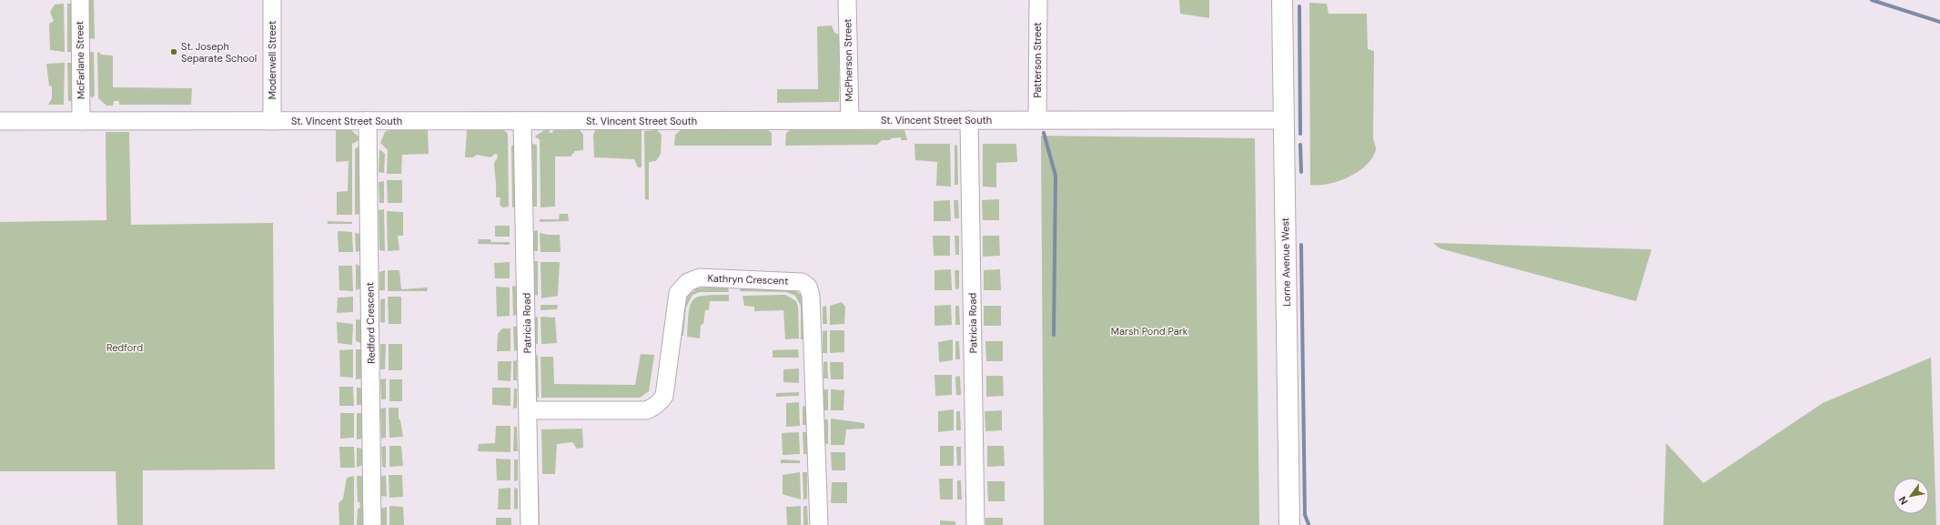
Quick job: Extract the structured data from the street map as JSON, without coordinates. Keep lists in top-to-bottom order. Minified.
{"streets":{"main road":["Lorne Avenue West"],"street":["McFarlane Street","Moderwell Street","McPherson Street","Patterson Street","St. Vincent Street South","Kathryn Crescent","Redford Crescent","Patricia Road"]},"crossings":[["McFarlane Street","St. Vincent Street South"],["Moderwell Street","St. Vincent Street South"],["McPherson Street","St. Vincent Street South"],["Patterson Street","St. Vincent Street South"],["St. Vincent Street South","Lorne Avenue West"],["St. Vincent Street South","Redford Crescent"],["St. Vincent Street South","Patricia Road"],["Kathryn Crescent","Patricia Road"]],"parks":["Marsh Pond Park","Redford"],"places":["St. Joseph Separate School"],"north":"bottom left"}
